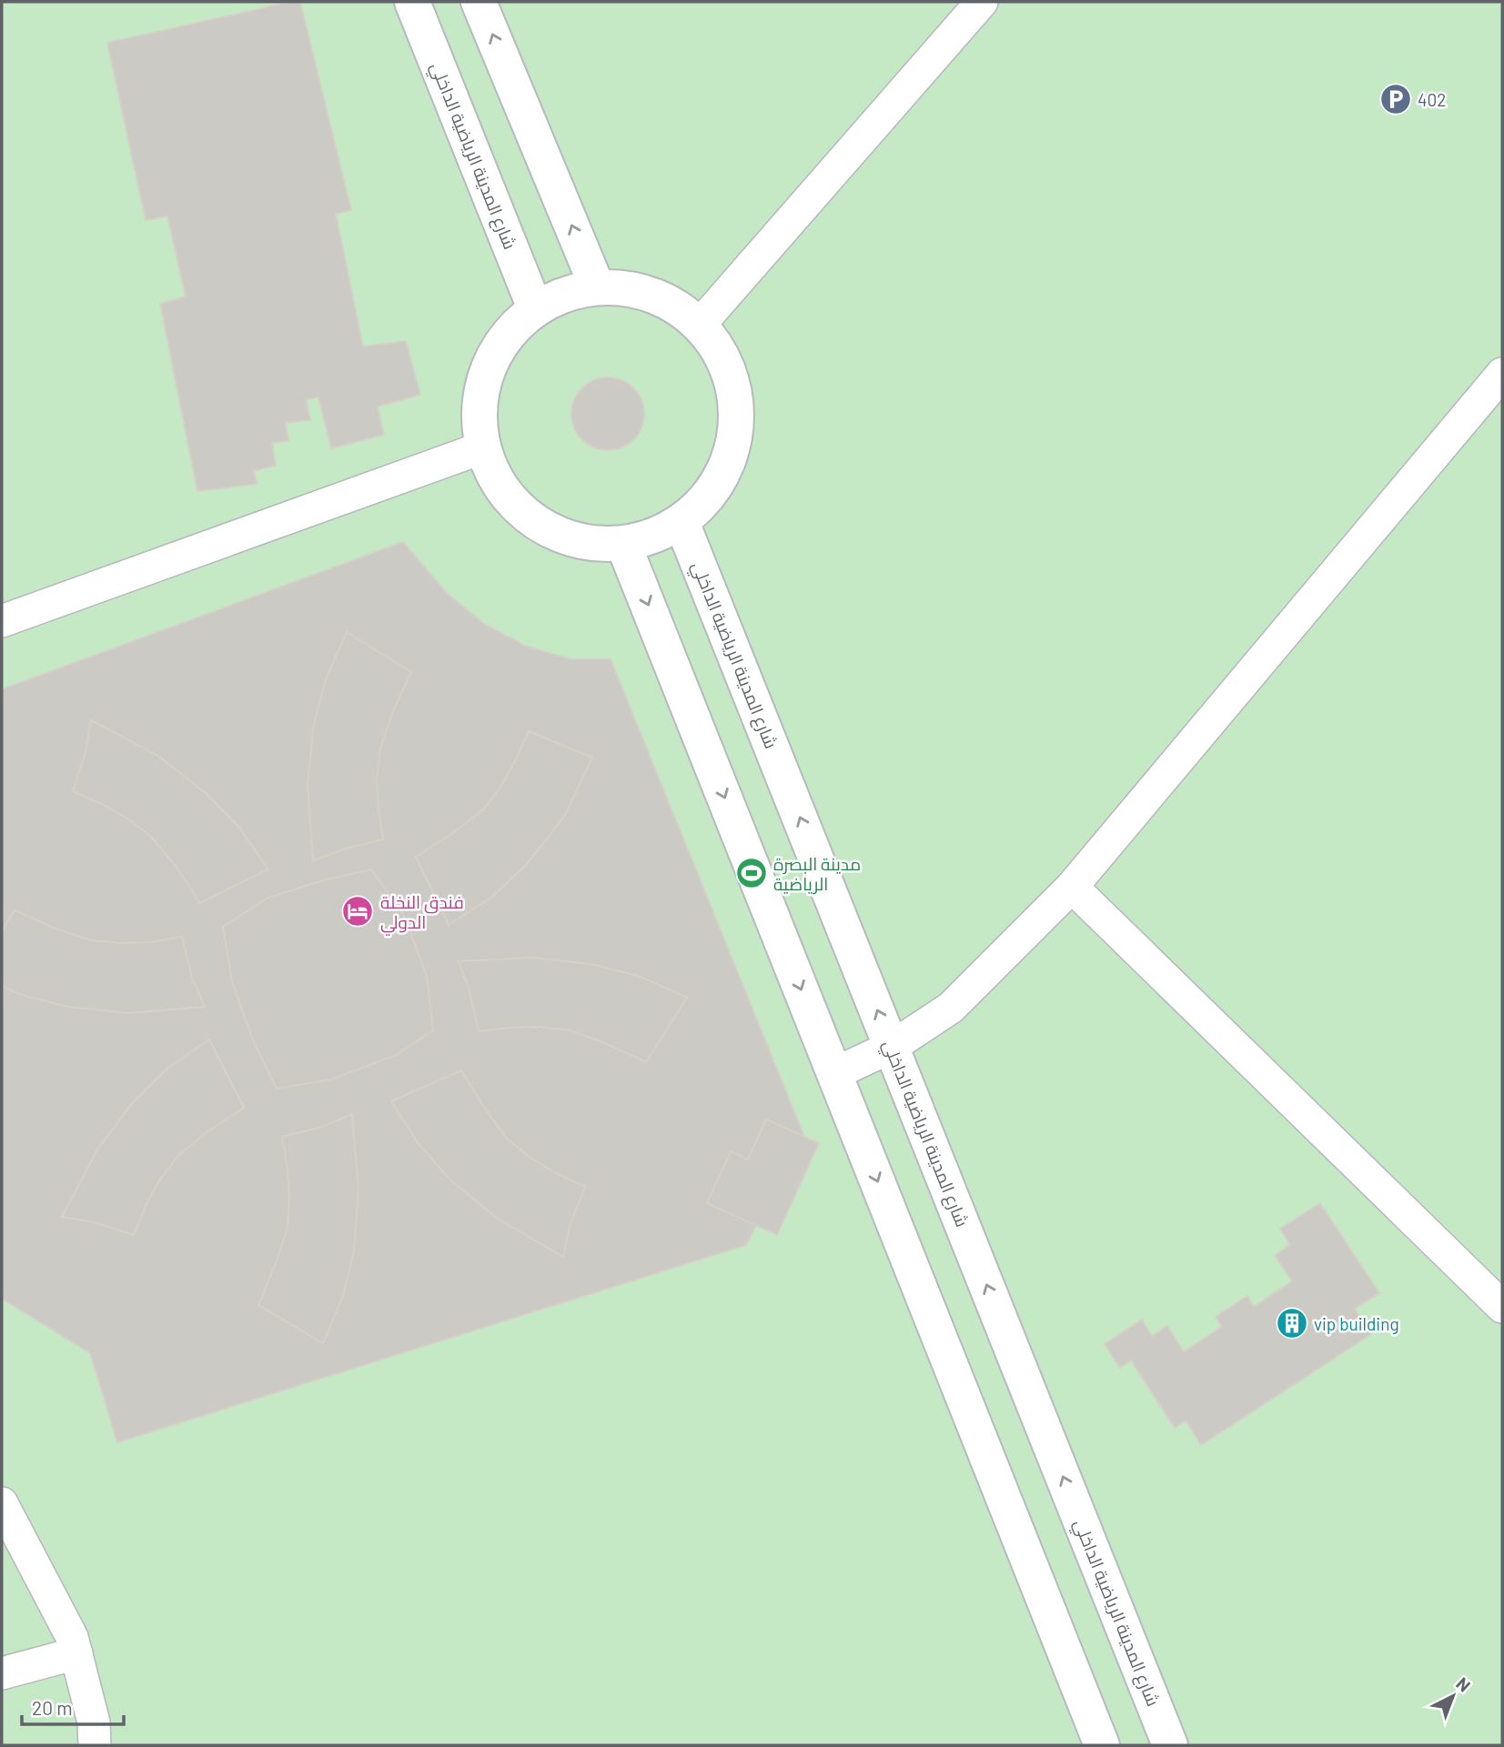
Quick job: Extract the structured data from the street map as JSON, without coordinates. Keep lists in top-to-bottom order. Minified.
{"streets":{"street":["شارع المدينة الرياضية الداخلي"]},"places":{"parking":["402"],"sports":["مدينة البصرة الرياضية"],"hotel":["فندق النخلة الدولي"],"building":["vip building"]},"scale_bar":"20 m","north":"top right"}
